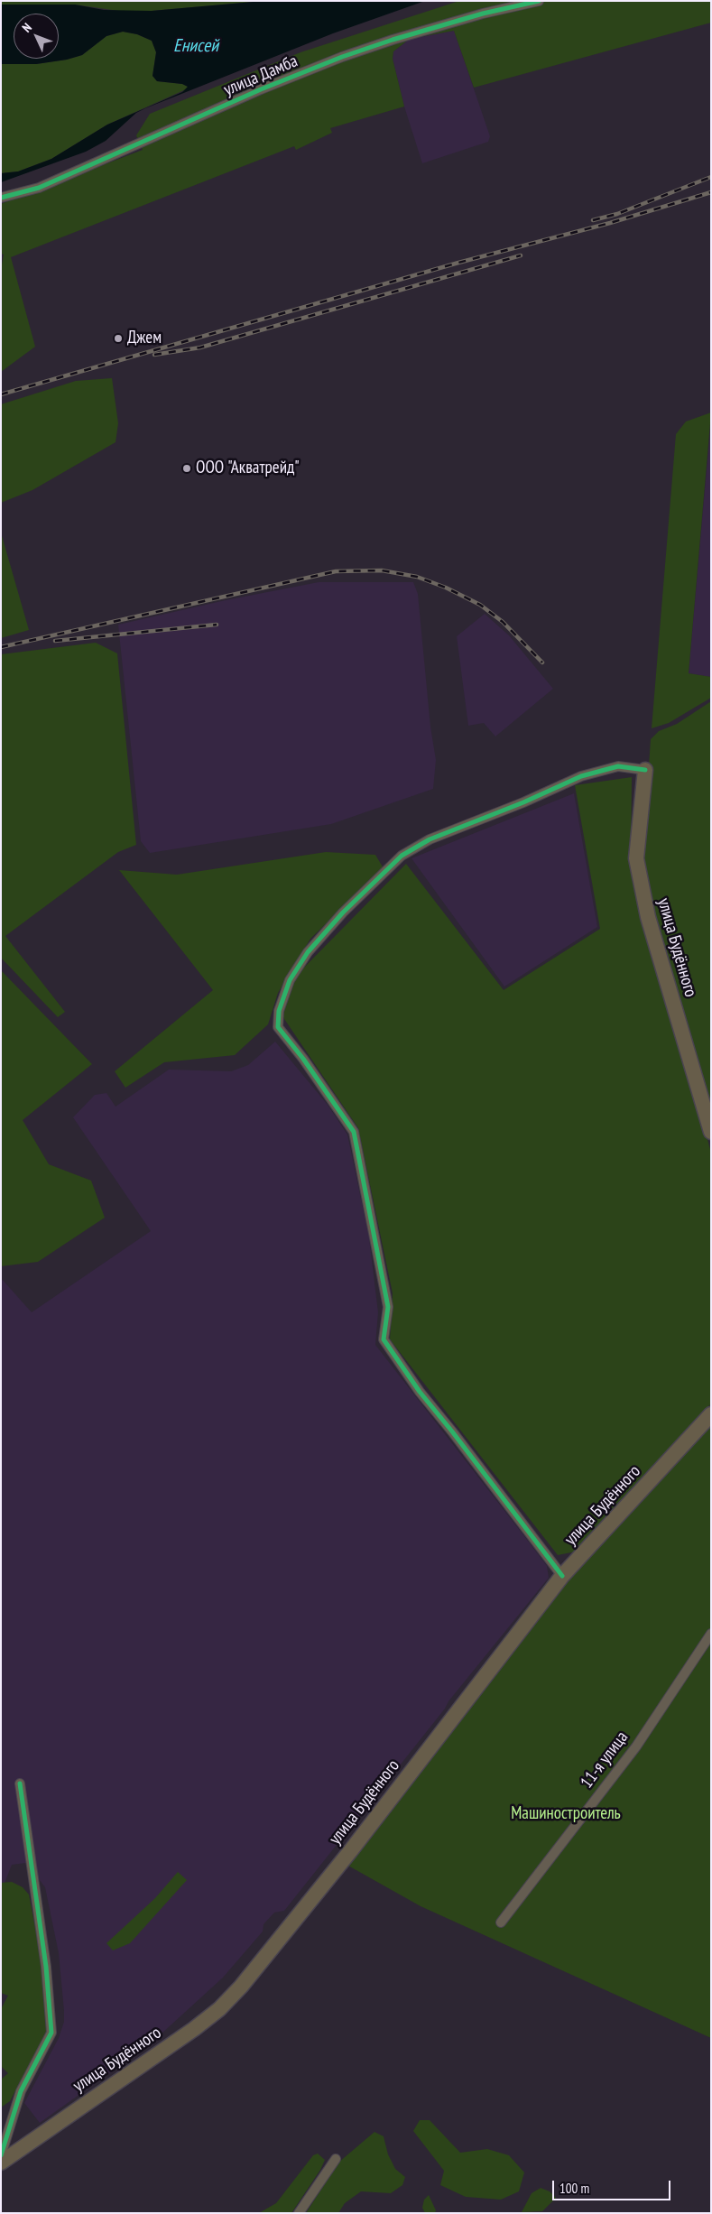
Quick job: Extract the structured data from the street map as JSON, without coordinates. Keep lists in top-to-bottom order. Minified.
{"streets":{"main road":["улица Будённого"],"street":["улица Дамба","11-я улица"]},"water":["Енисей"],"parks":["Машиностроитель"],"places":["Джем","ООО \"Акватрейд\""],"scale_bar":"100 m","north":"top left"}
